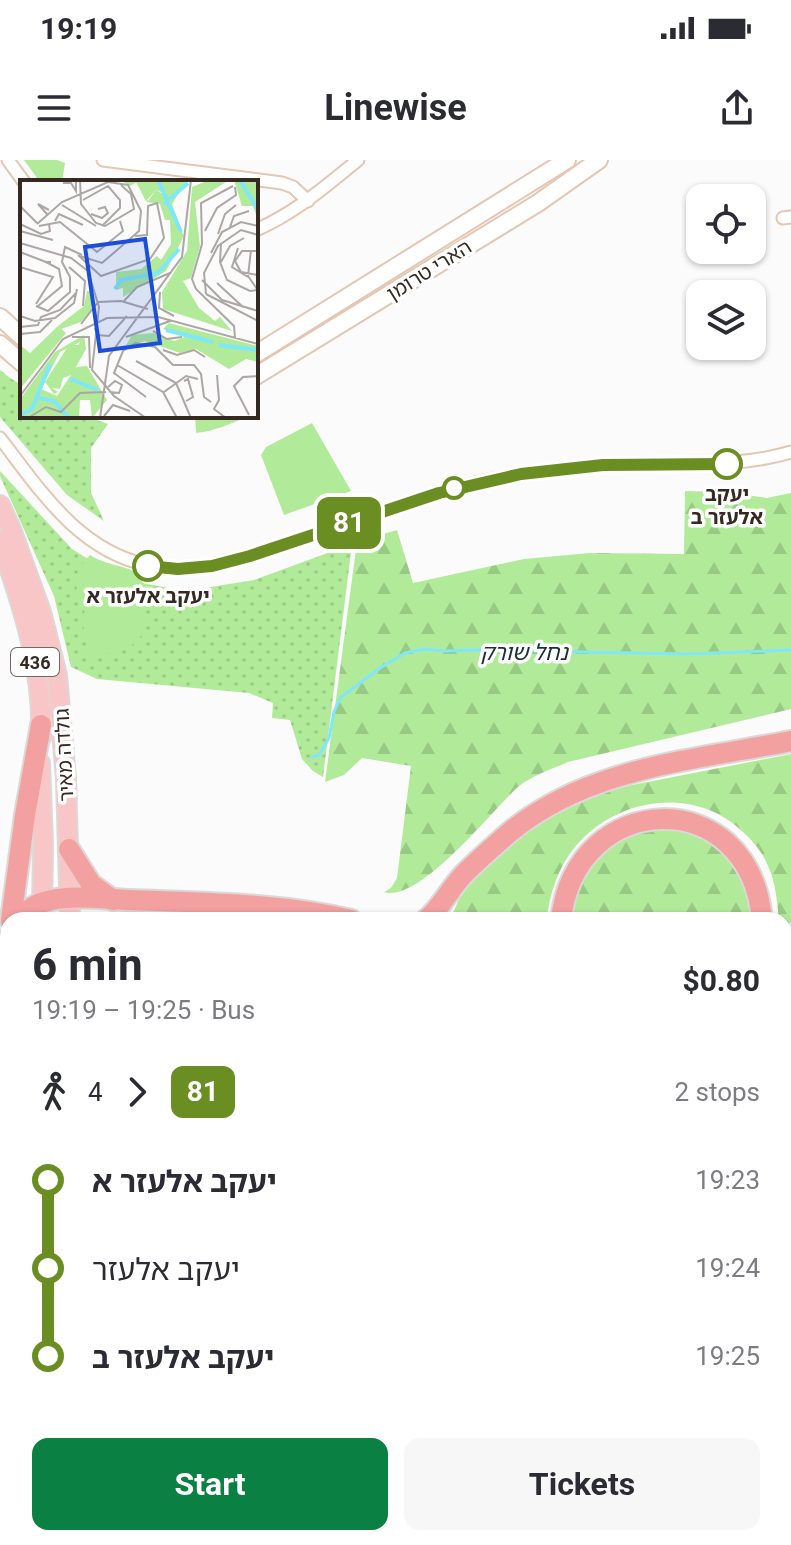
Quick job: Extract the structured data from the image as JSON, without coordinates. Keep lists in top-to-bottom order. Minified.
{"streets":{"main road":["436","גולדה מאיר"],"street":["הארי טרומן"]},"water":["נחל שורק"],"places":["יעקב אלעזר ב","יעקב אלעזר א"],"lines":["bus line 81"],"page":{"status":"19:19","header":"Linewise","on_map":"81","heading":["6 min","19:19 – 19:25 · Bus","$0.80"],"legs":["4","81","2 stops"],"list":[{"name":"יעקב אלעזר א","value":"19:23"},{"name":"יעקב אלעזר","value":"19:24"},{"name":"יעקב אלעזר ב","value":"19:25"}],"buttons":["Start","Tickets"]}}
